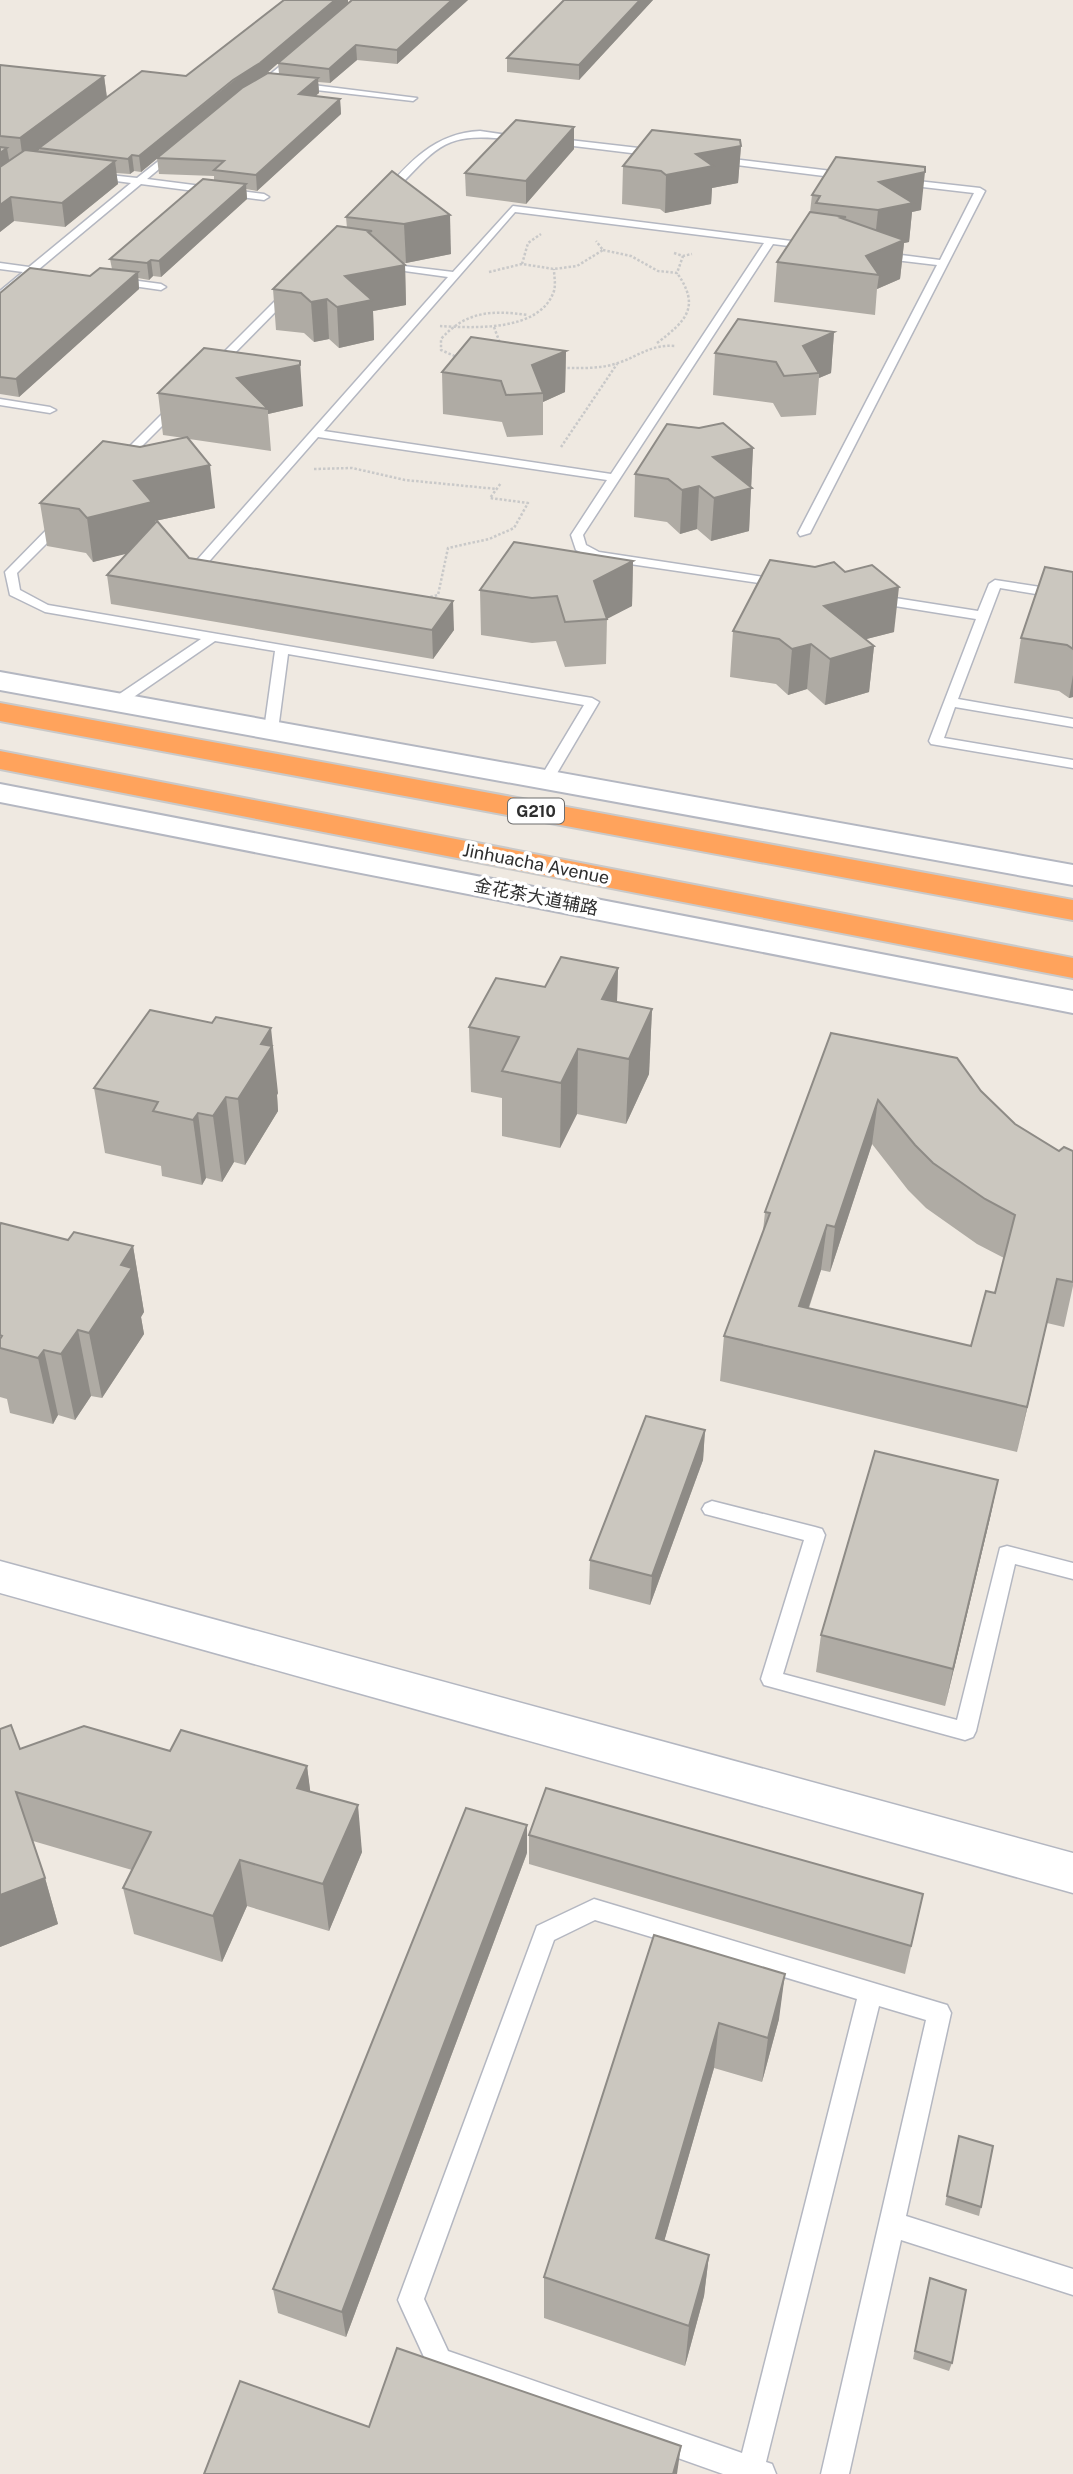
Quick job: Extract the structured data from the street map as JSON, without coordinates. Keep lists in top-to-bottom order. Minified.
{"streets":{"highway":["G210","Jinhuacha Avenue"],"street":["金花茶大道辅路"]}}
